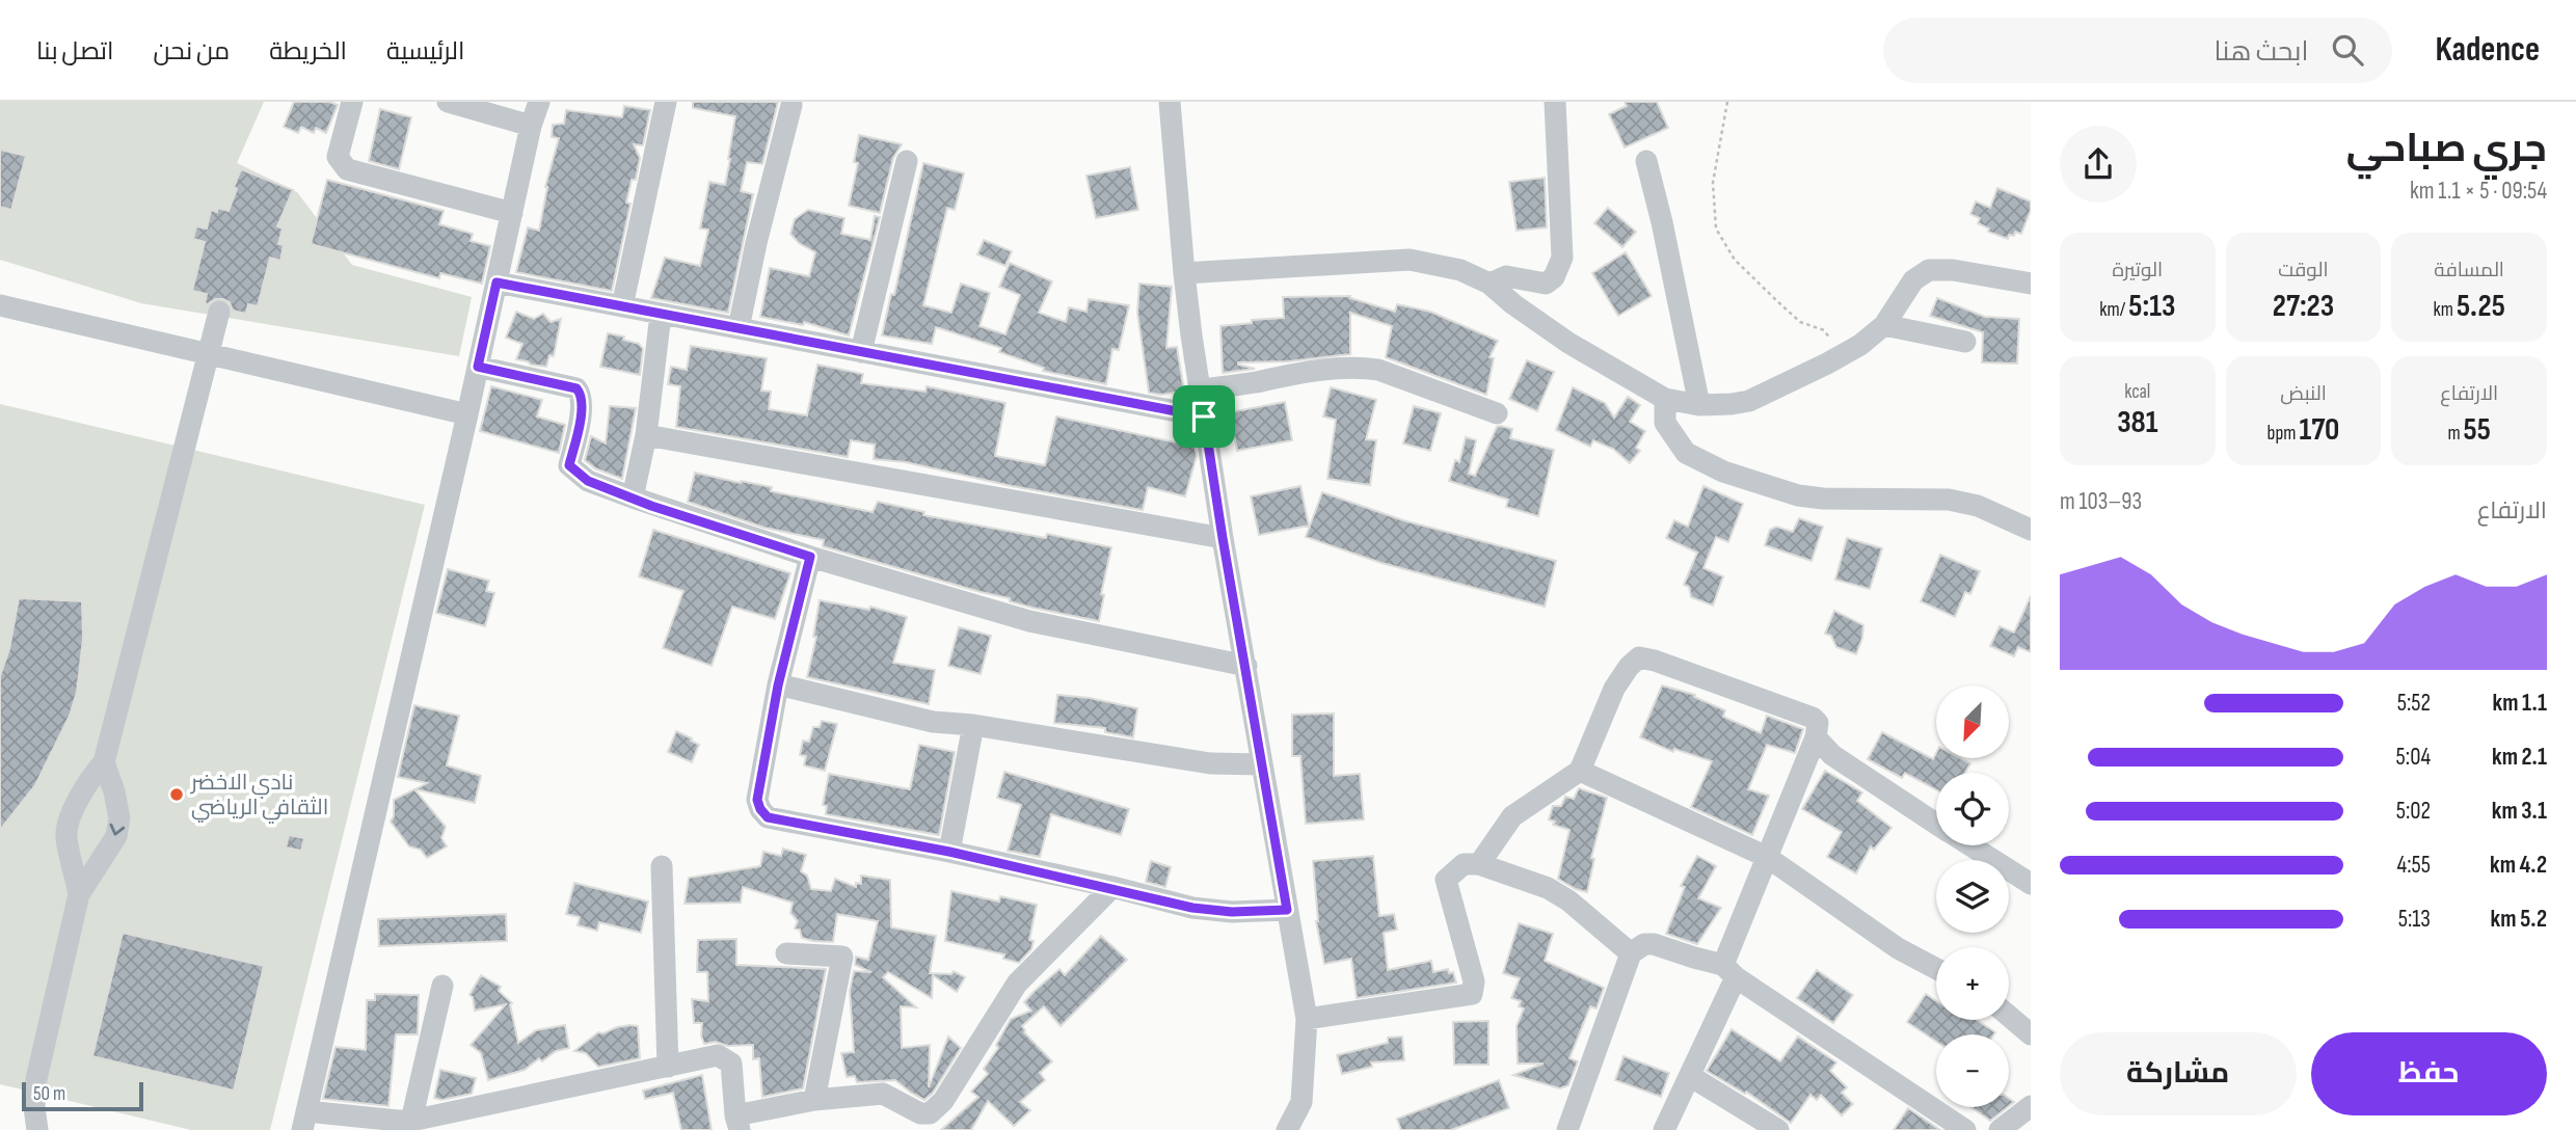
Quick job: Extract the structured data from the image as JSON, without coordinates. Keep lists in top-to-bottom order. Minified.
{"places":["نادي الاخضر الثقافي الرياضي"],"scale_bar":"50 m","north":"bottom left","page":{"header":"Kadence","search":"ابحث هنا","nav":["الرئيسية","الخريطة","من نحن","اتصل بنا"],"heading":["جري صباحي","09:54 · 5 × 1.1 km"],"stats":[["المسافة","5.25 km"],["الوقت","27:23"],["الوتيرة","5:13 /km"],["الارتفاع","55 m"],["النبض","170 bpm"],["kcal","381"]],"chart":["الارتفاع","93–103 m"],"list":[{"name":"1.1 km","note":"5:52"},{"name":"2.1 km","note":"5:04"},{"name":"3.1 km","note":"5:02"},{"name":"4.2 km","note":"4:55"},{"name":"5.2 km","note":"5:13"}],"map_buttons":["+","−"],"buttons":["حفظ","مشاركة"],"scale":"50 m"}}
